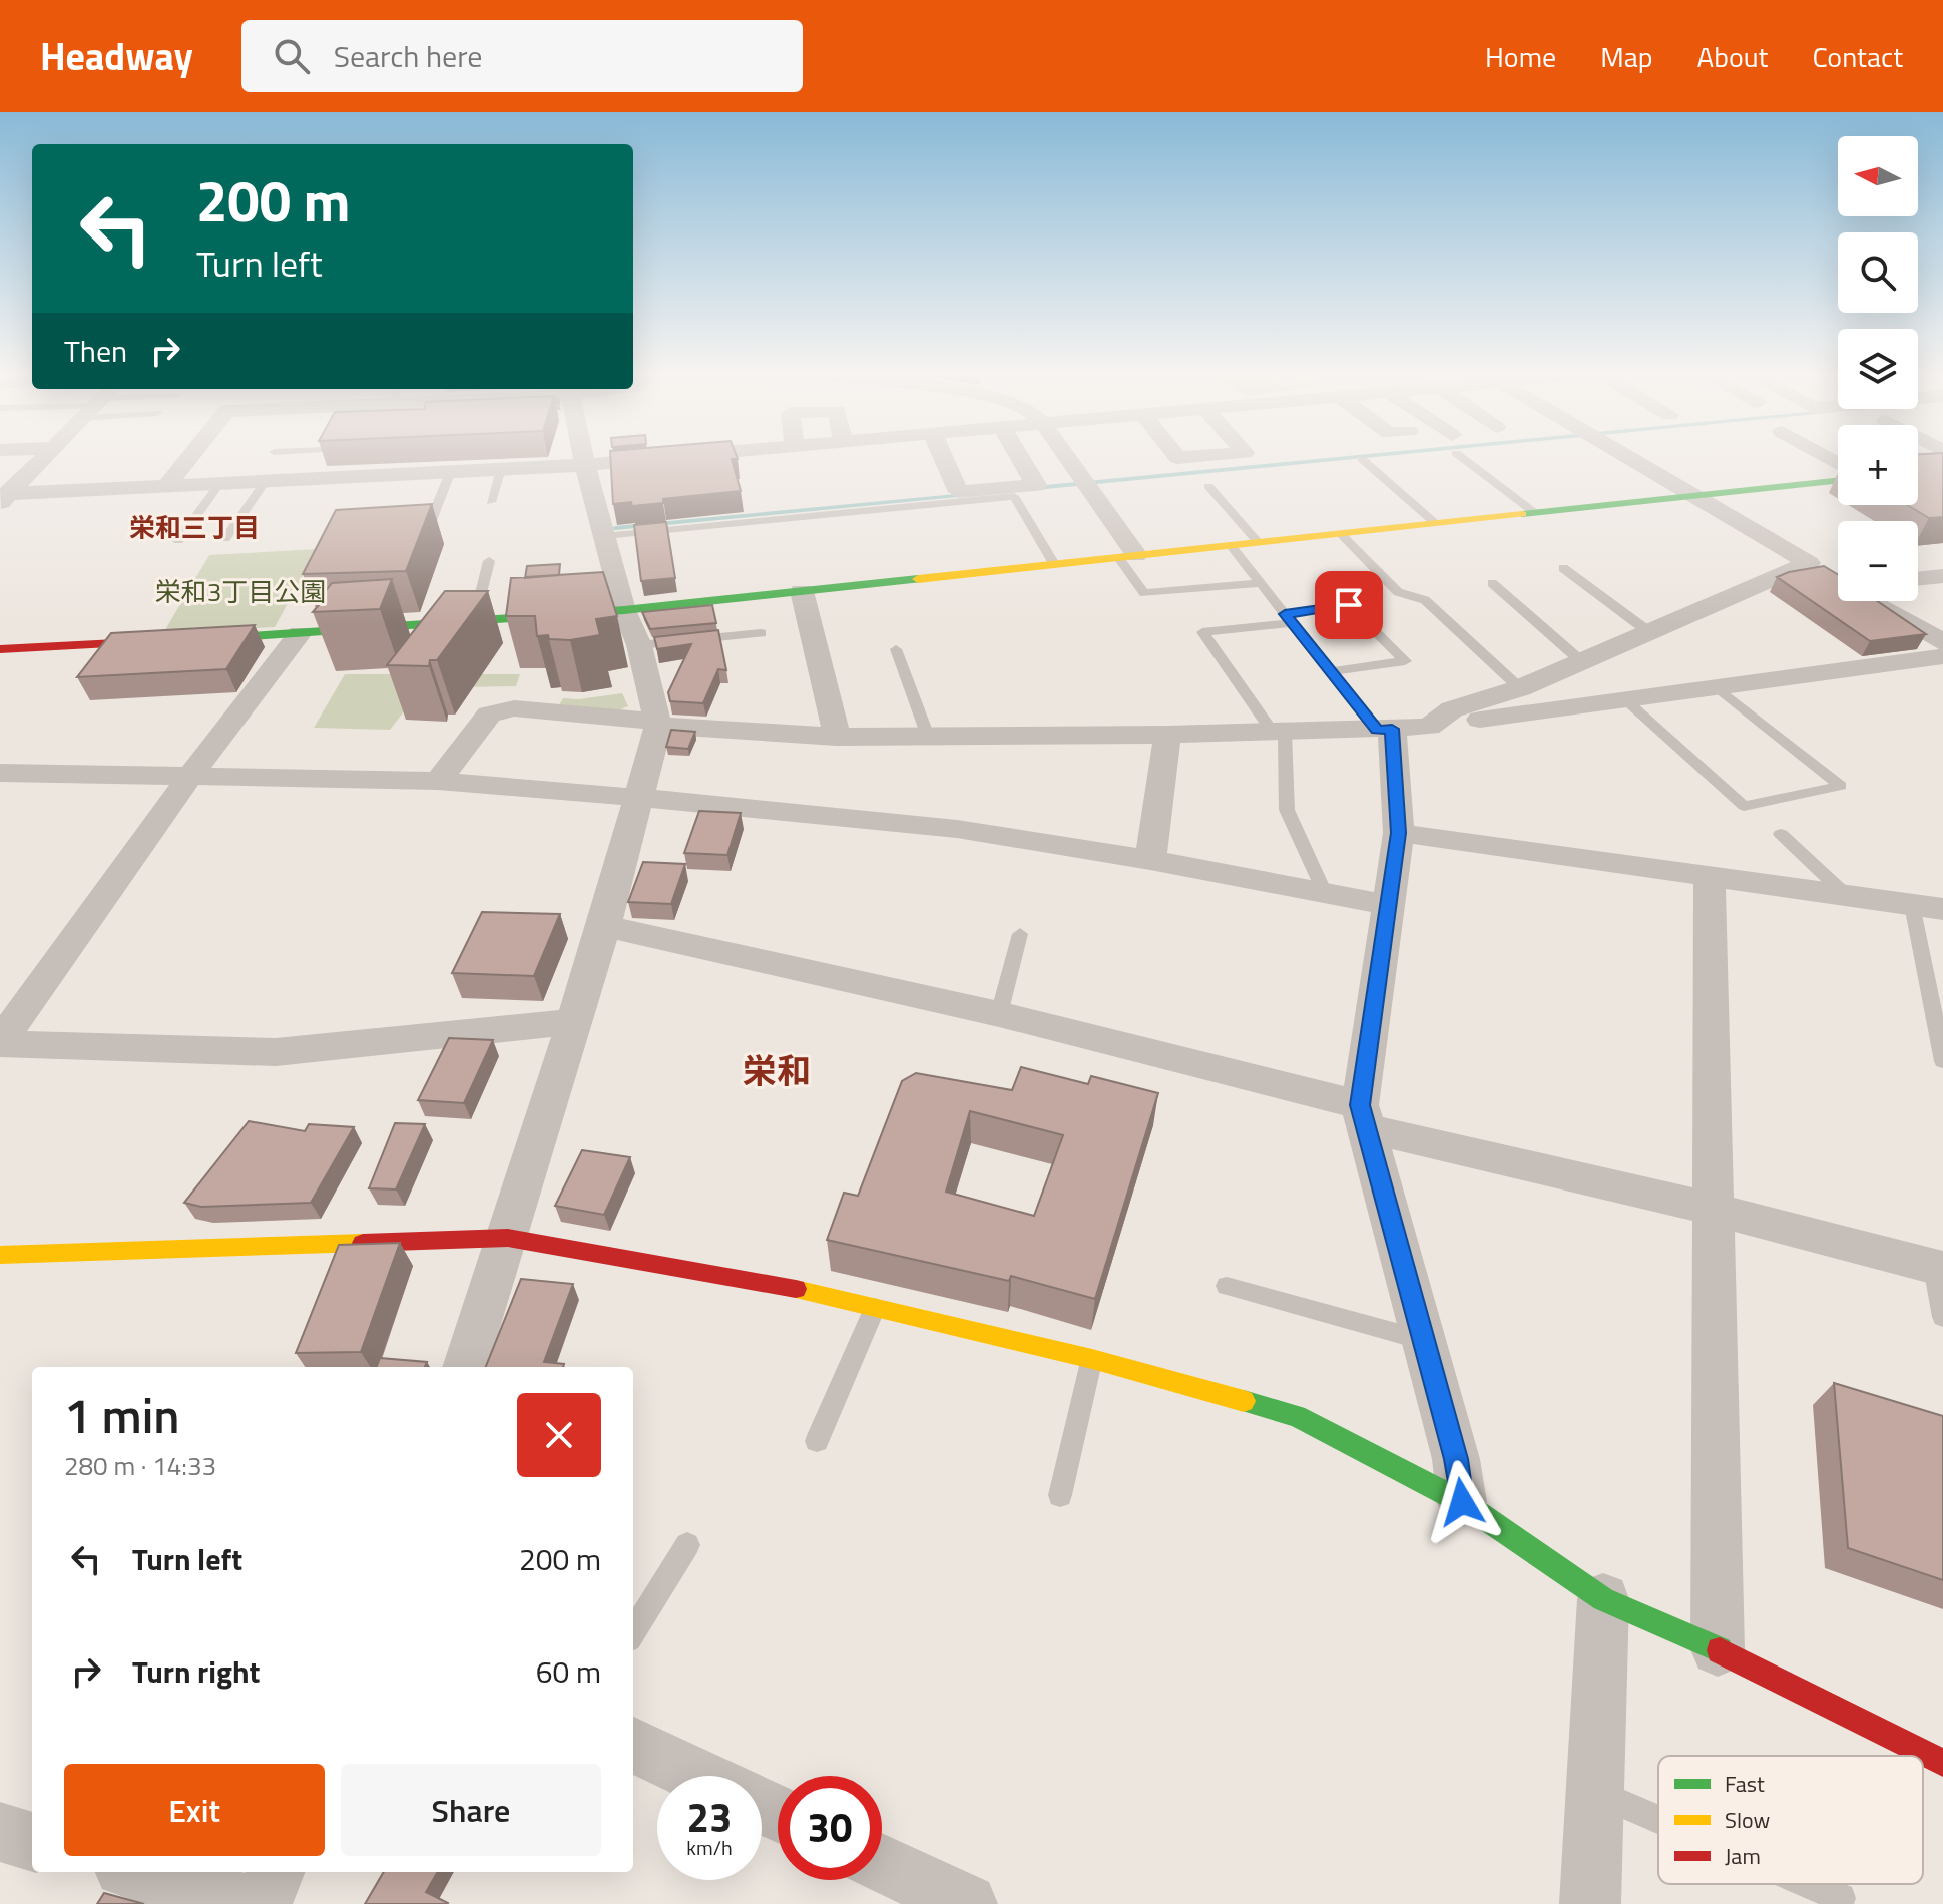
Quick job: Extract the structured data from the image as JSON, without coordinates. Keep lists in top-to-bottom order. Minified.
{"districts":["栄和三丁目","栄和"],"parks":["栄和3丁目公園"],"legend":["Fast","Slow","Jam"],"north":"left","page":{"header":"Headway","search":"Search here","nav":["Home","Map","About","Contact"],"map_buttons":["+","−"],"turn":["200 m","Turn left"],"then":"Then","heading":["1 min","280 m · 14:33"],"list":[{"name":"Turn left","value":"200 m"},{"name":"Turn right","value":"60 m"}],"buttons":["Exit","Share"],"speed":"23 km/h","limit":"30"}}
